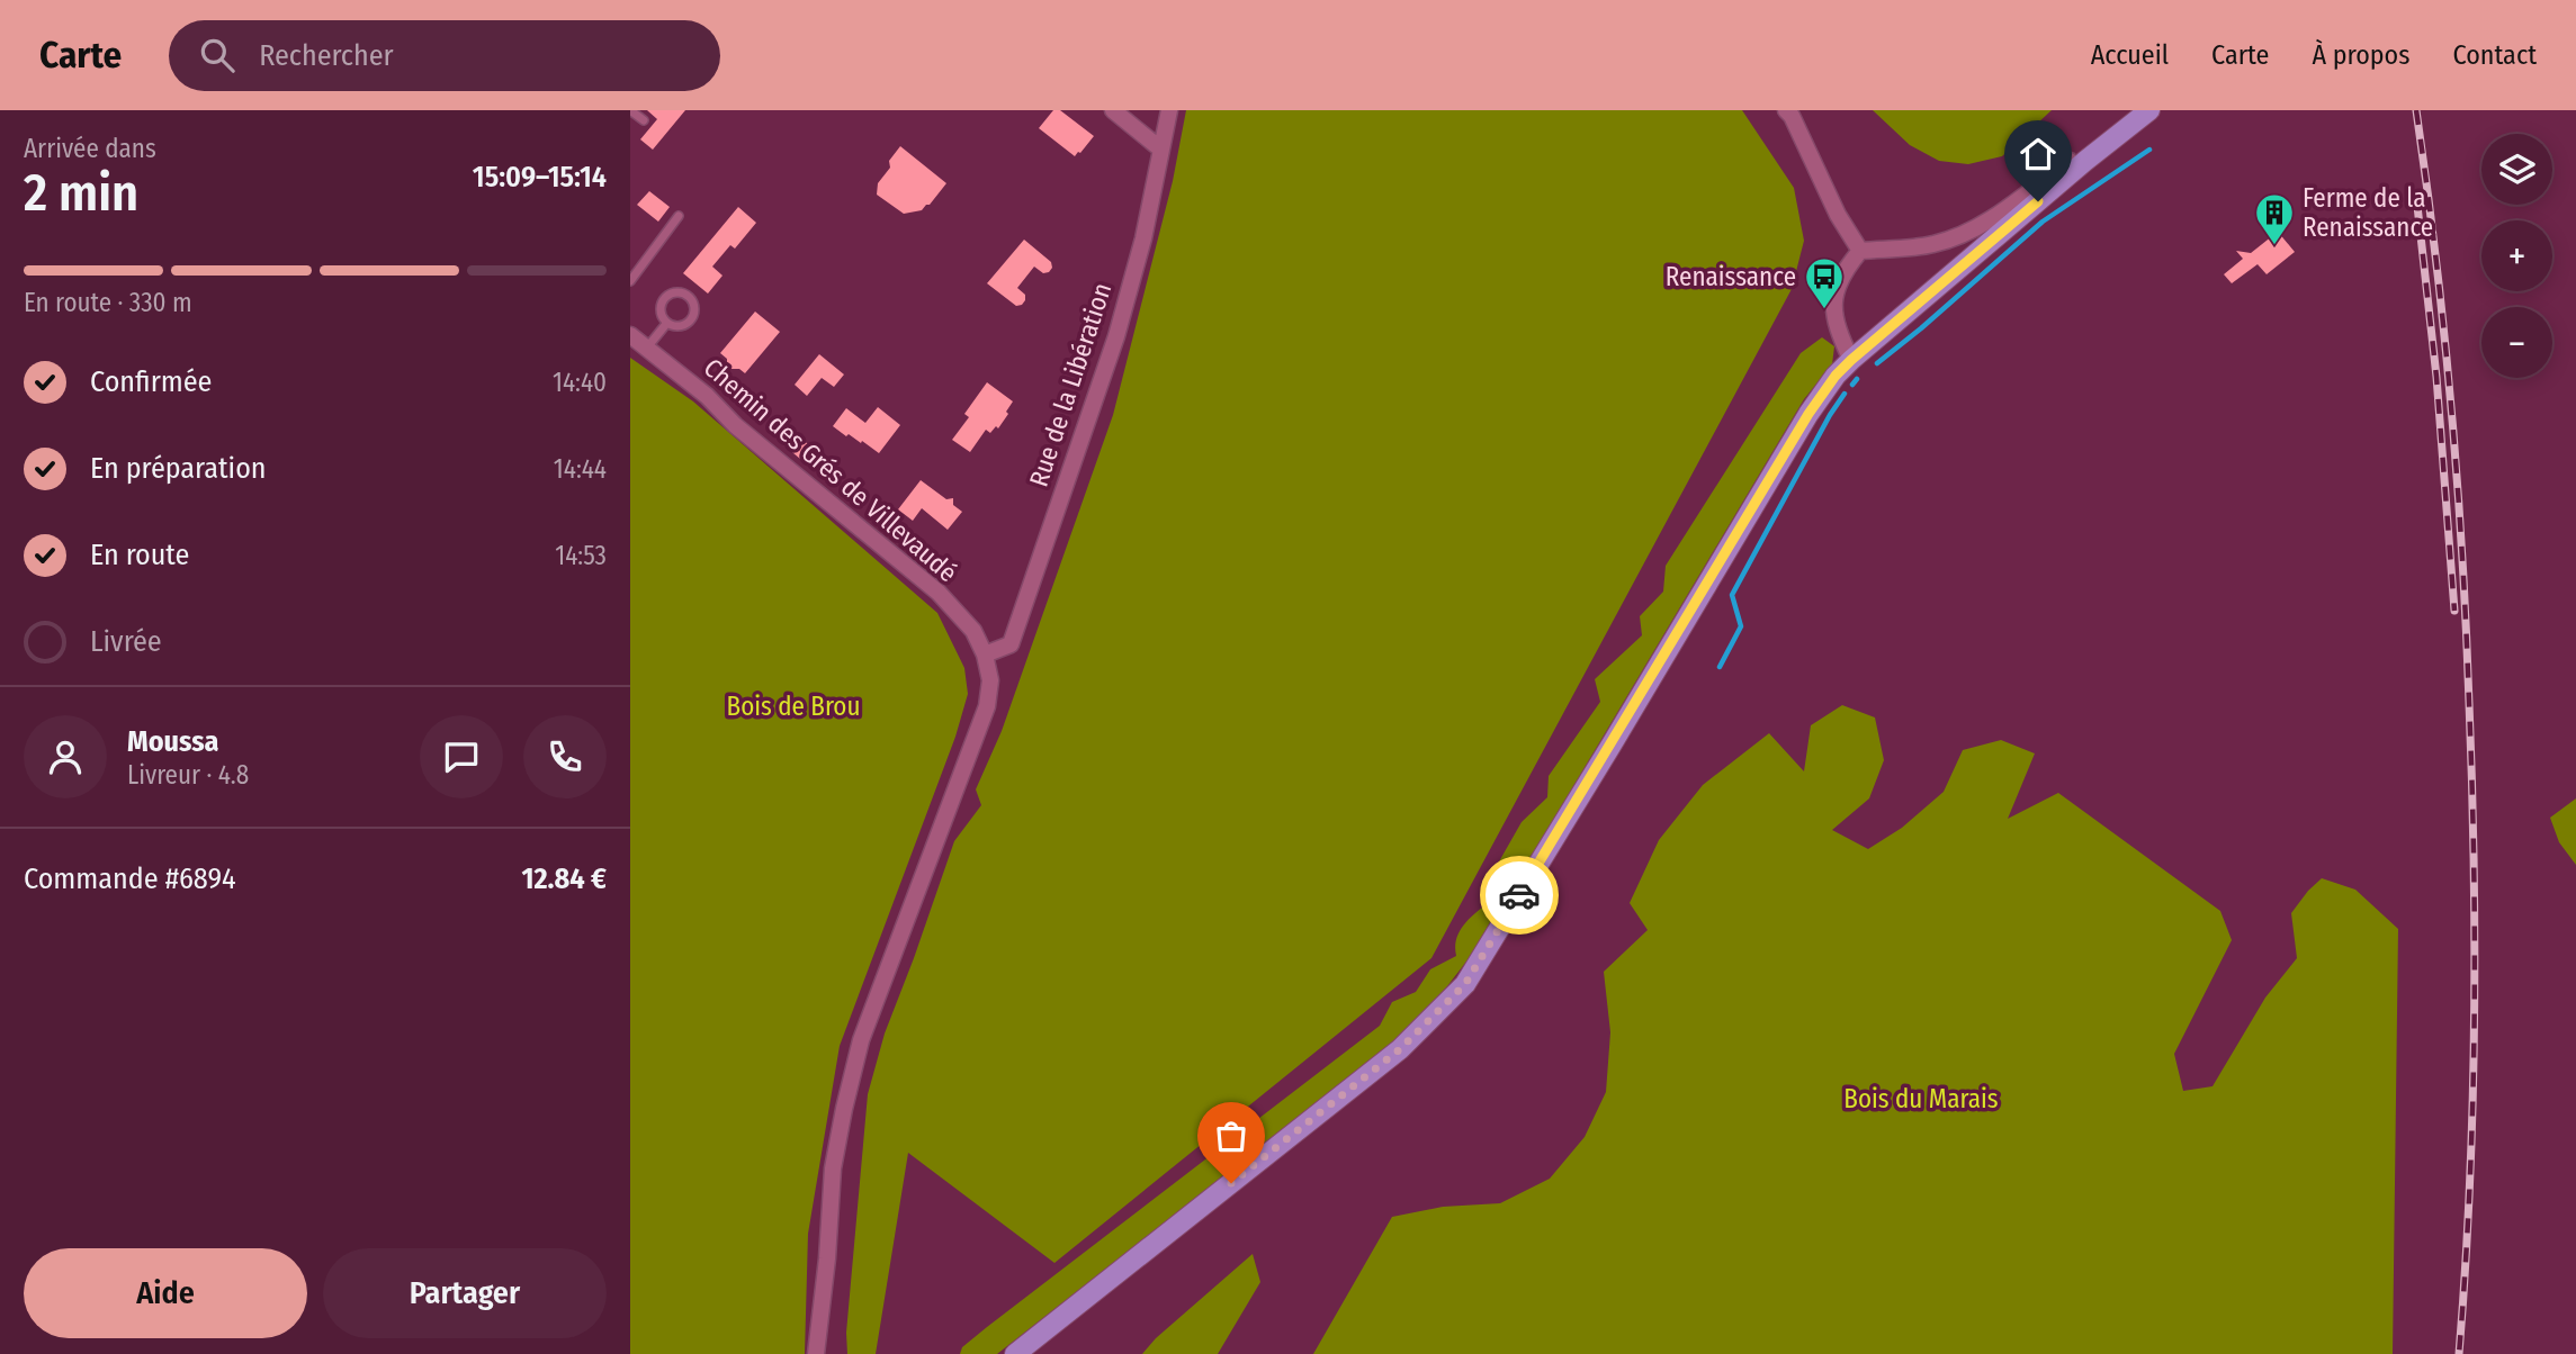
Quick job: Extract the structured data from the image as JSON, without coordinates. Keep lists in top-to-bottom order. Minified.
{"streets":{"street":["Rue de la Libération","Chemin des Grés de Villevaudé"]},"crossings":[["Rue de la Libération","Chemin des Grés de Villevaudé"]],"parks":["Bois de Brou","Bois du Marais"],"places":{"building":["Ferme de la Renaissance"],"bus stop":["Renaissance"]},"page":{"header":"Carte","search":"Rechercher","nav":["Accueil","Carte","À propos","Contact"],"heading":["2 min","Arrivée dans","15:09–15:14"],"panel":["Moussa","Livreur · 4.8","Commande #6894","12.84 €"],"map_buttons":["+","−"],"bar":"En route · 330 m","list":[["Confirmée","14:40"],["En préparation","14:44"],["En route","14:53"],"Livrée"],"buttons":["Aide","Partager"]}}
